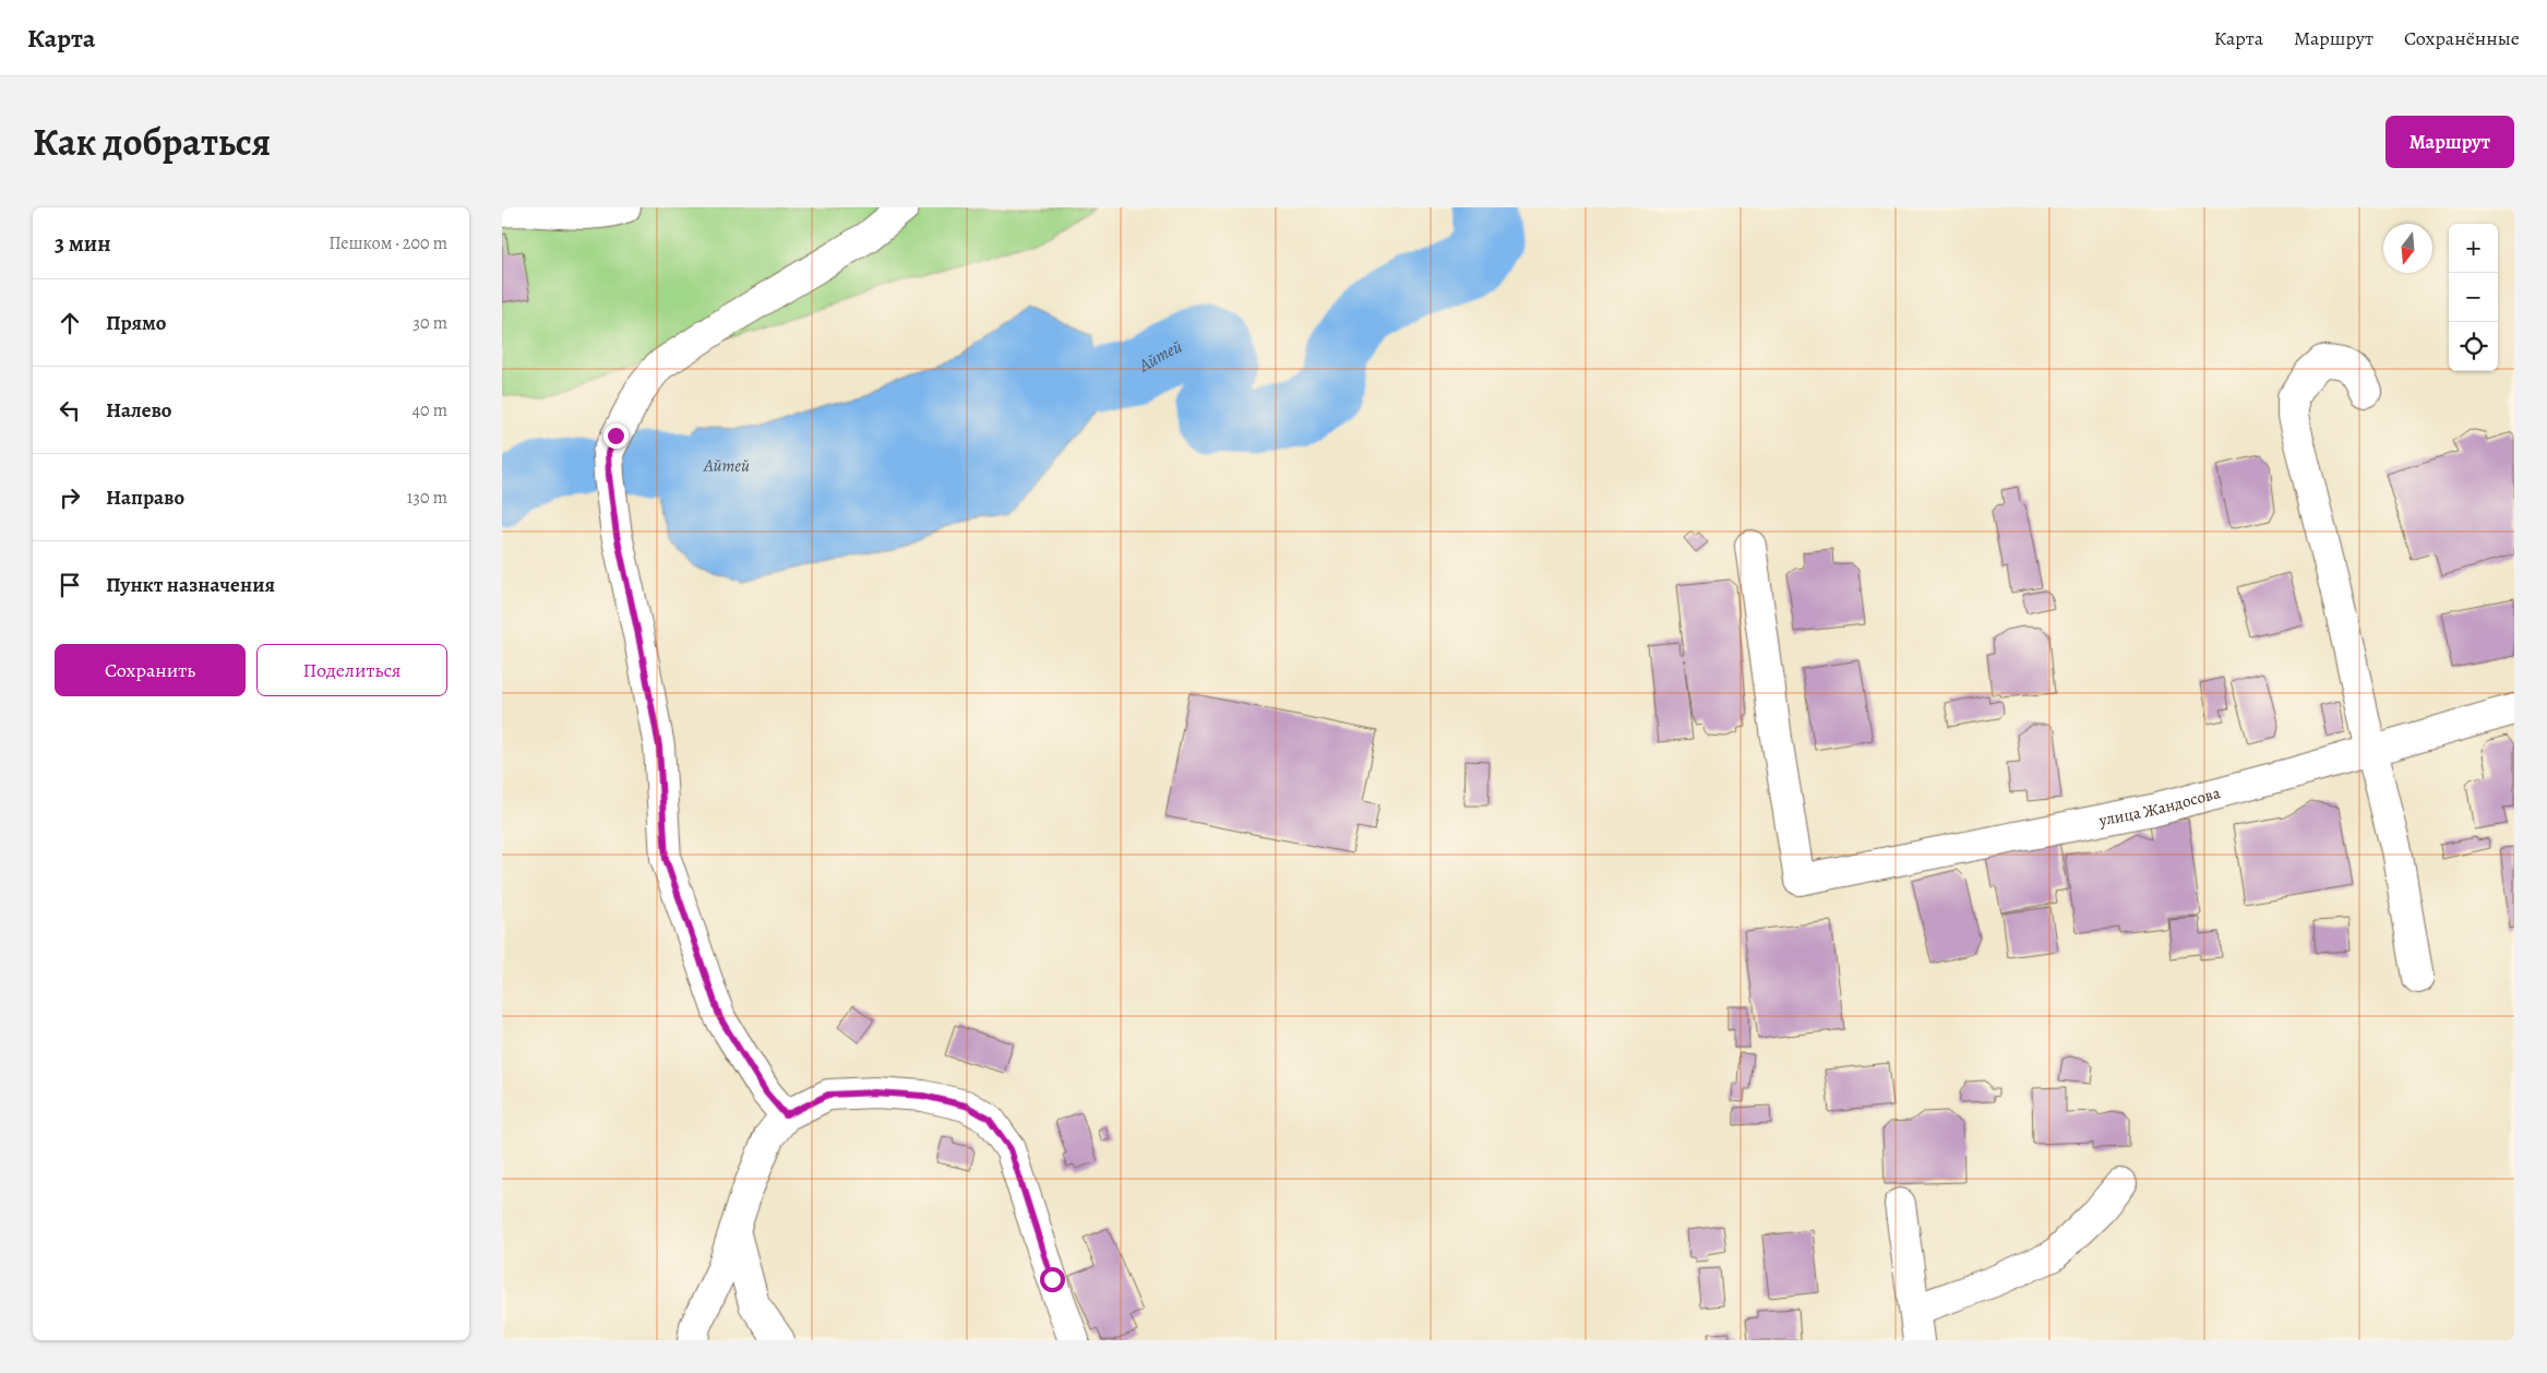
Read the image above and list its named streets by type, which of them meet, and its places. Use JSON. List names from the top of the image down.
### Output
{
  "streets": {
    "street": ["улица Жандосова"]
  },
  "water": ["Айтей"],
  "north": "bottom",
  "page": {
    "header": "Карта",
    "nav": ["Карта", "Маршрут", "Сохранённые"],
    "title": "Как добраться",
    "buttons": [
      "Маршрут",
      ["Сохранить", "Поделиться"]
    ],
    "heading": ["3 мин", "Пешком · 200 m"],
    "map_buttons": ["+", "−"],
    "list": [
      ["Прямо", "30 m"],
      ["Налево", "40 m"],
      ["Направо", "130 m"],
      "Пункт назначения"
    ]
  }
}
